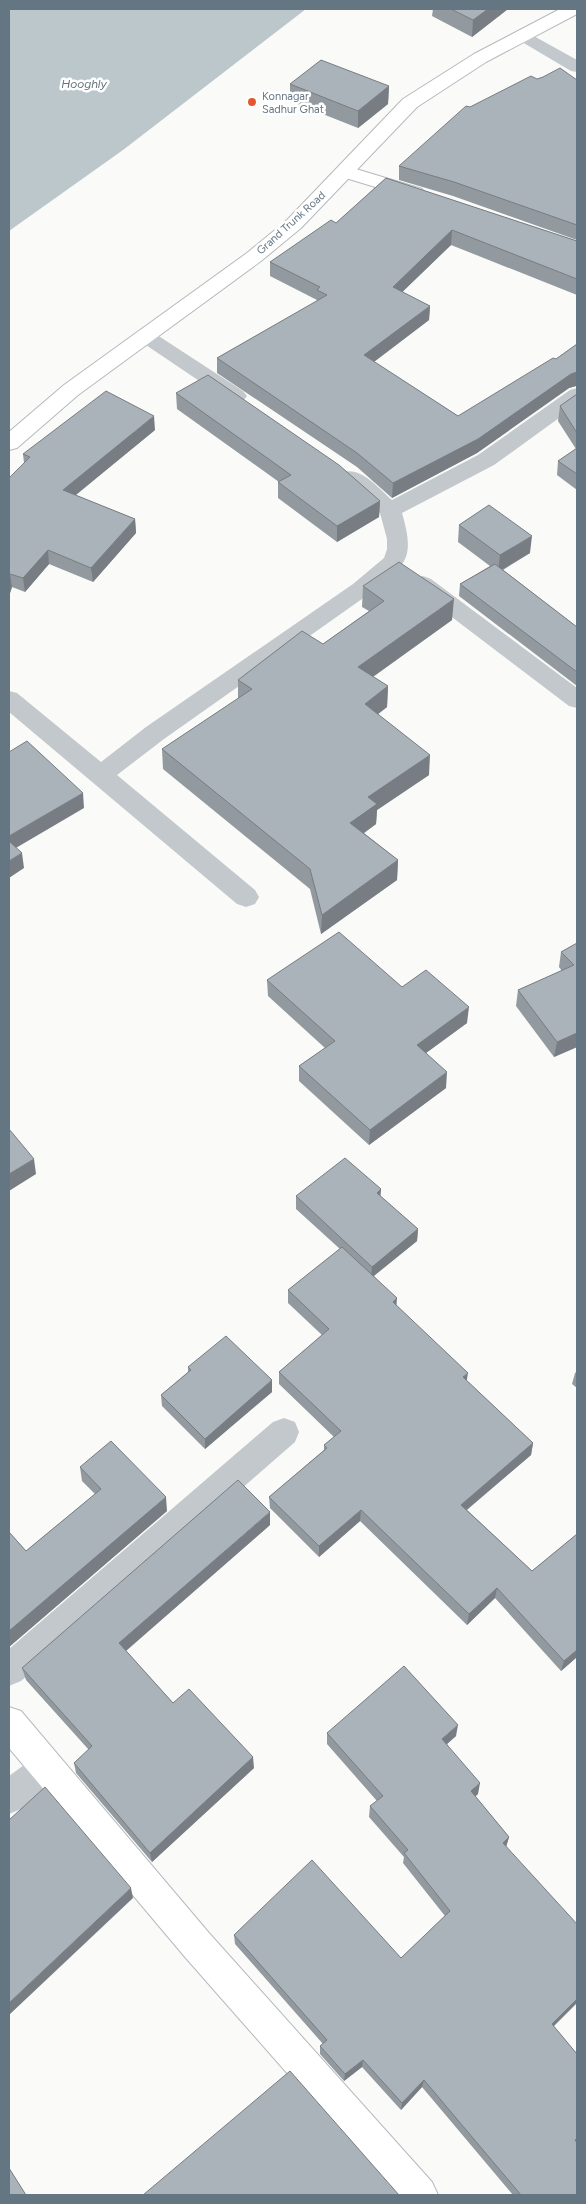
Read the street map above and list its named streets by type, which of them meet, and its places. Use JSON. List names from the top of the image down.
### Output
{
  "streets": {
    "main road": ["Grand Trunk Road"]
  },
  "water": ["Hooghly"],
  "places": ["Konnagar Sadhur Ghat"]
}
